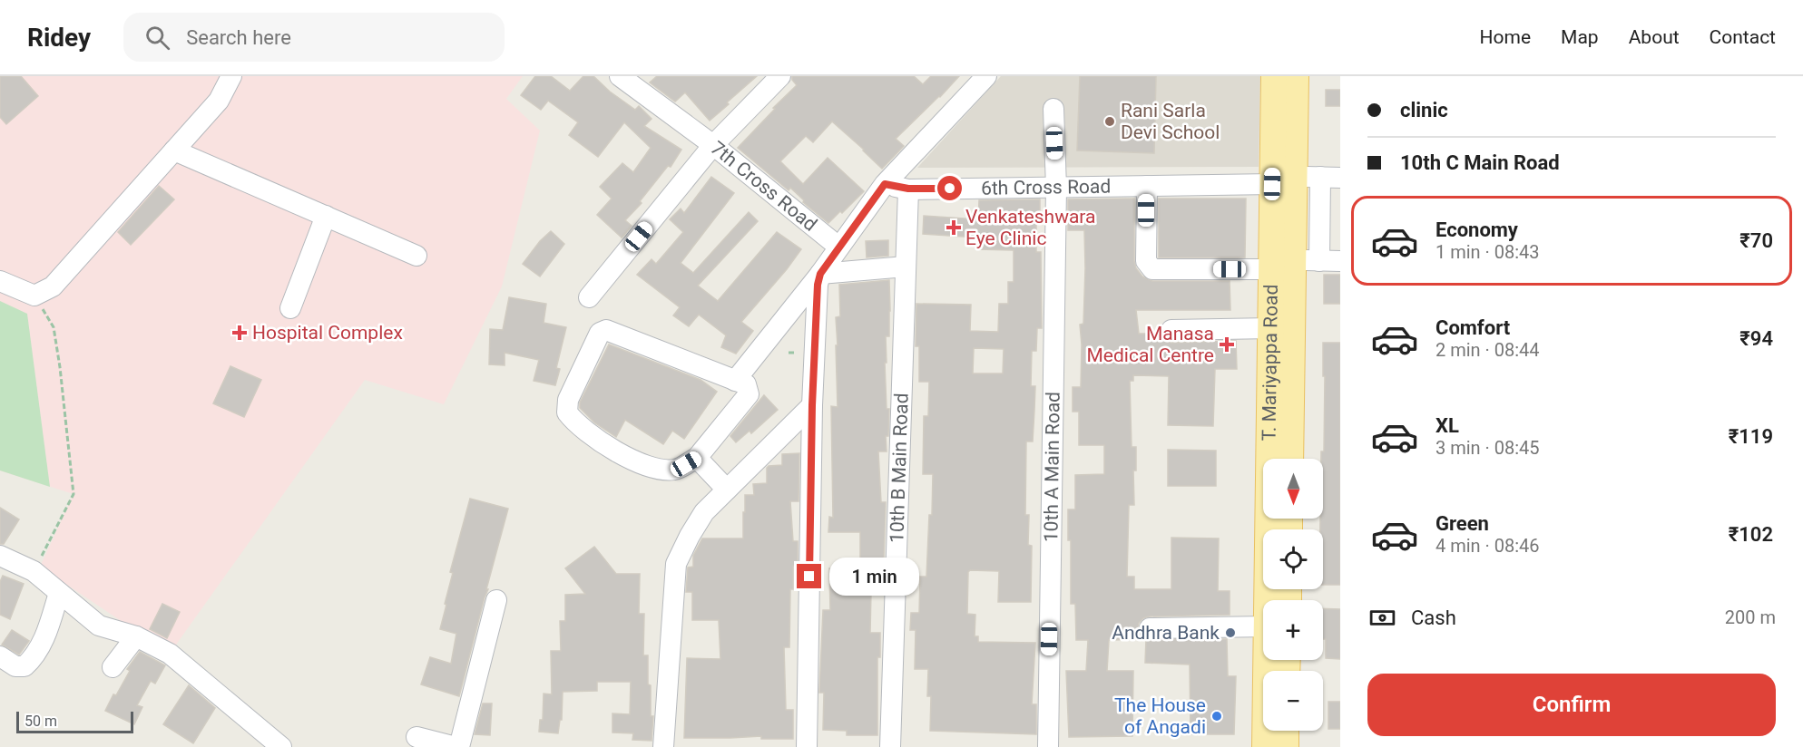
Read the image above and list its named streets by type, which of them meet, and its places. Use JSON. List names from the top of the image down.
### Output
{
  "streets": {
    "main road": ["T. Mariyappa Road"],
    "street": [
      "7th Cross Road",
      "6th Cross Road",
      "10th A Main Road",
      "10th B Main Road"
    ]
  },
  "crossings": [
    ["6th Cross Road", "T. Mariyappa Road"],
    ["6th Cross Road", "10th A Main Road"],
    ["6th Cross Road", "10th B Main Road"]
  ],
  "places": {
    "other": ["Rani Sarla Devi School", "Andhra Bank", "The House of Angadi"],
    "health": ["Venkateshwara Eye Clinic", "Hospital Complex", "Manasa Medical Centre"]
  },
  "scale_bar": "50 m",
  "north": "bottom",
  "page": {
    "header": "Ridey",
    "search": "Search here",
    "nav": [
      "Home",
      "Map",
      "About",
      "Contact"
    ],
    "banner": ["clinic", "10th C Main Road"],
    "list": [
      {
        "name": "Economy",
        "note": "1 min · 08:43",
        "value": "₹70"
      },
      {
        "name": "Comfort",
        "note": "2 min · 08:44",
        "value": "₹94"
      },
      {
        "name": "XL",
        "note": "3 min · 08:45",
        "value": "₹119"
      },
      {
        "name": "Green",
        "note": "4 min · 08:46",
        "value": "₹102"
      }
    ],
    "map_buttons": ["+", "−"],
    "bubble": "1 min",
    "pay": ["Cash", "200 m"],
    "buttons": "Confirm",
    "scale": "50 m"
  }
}
